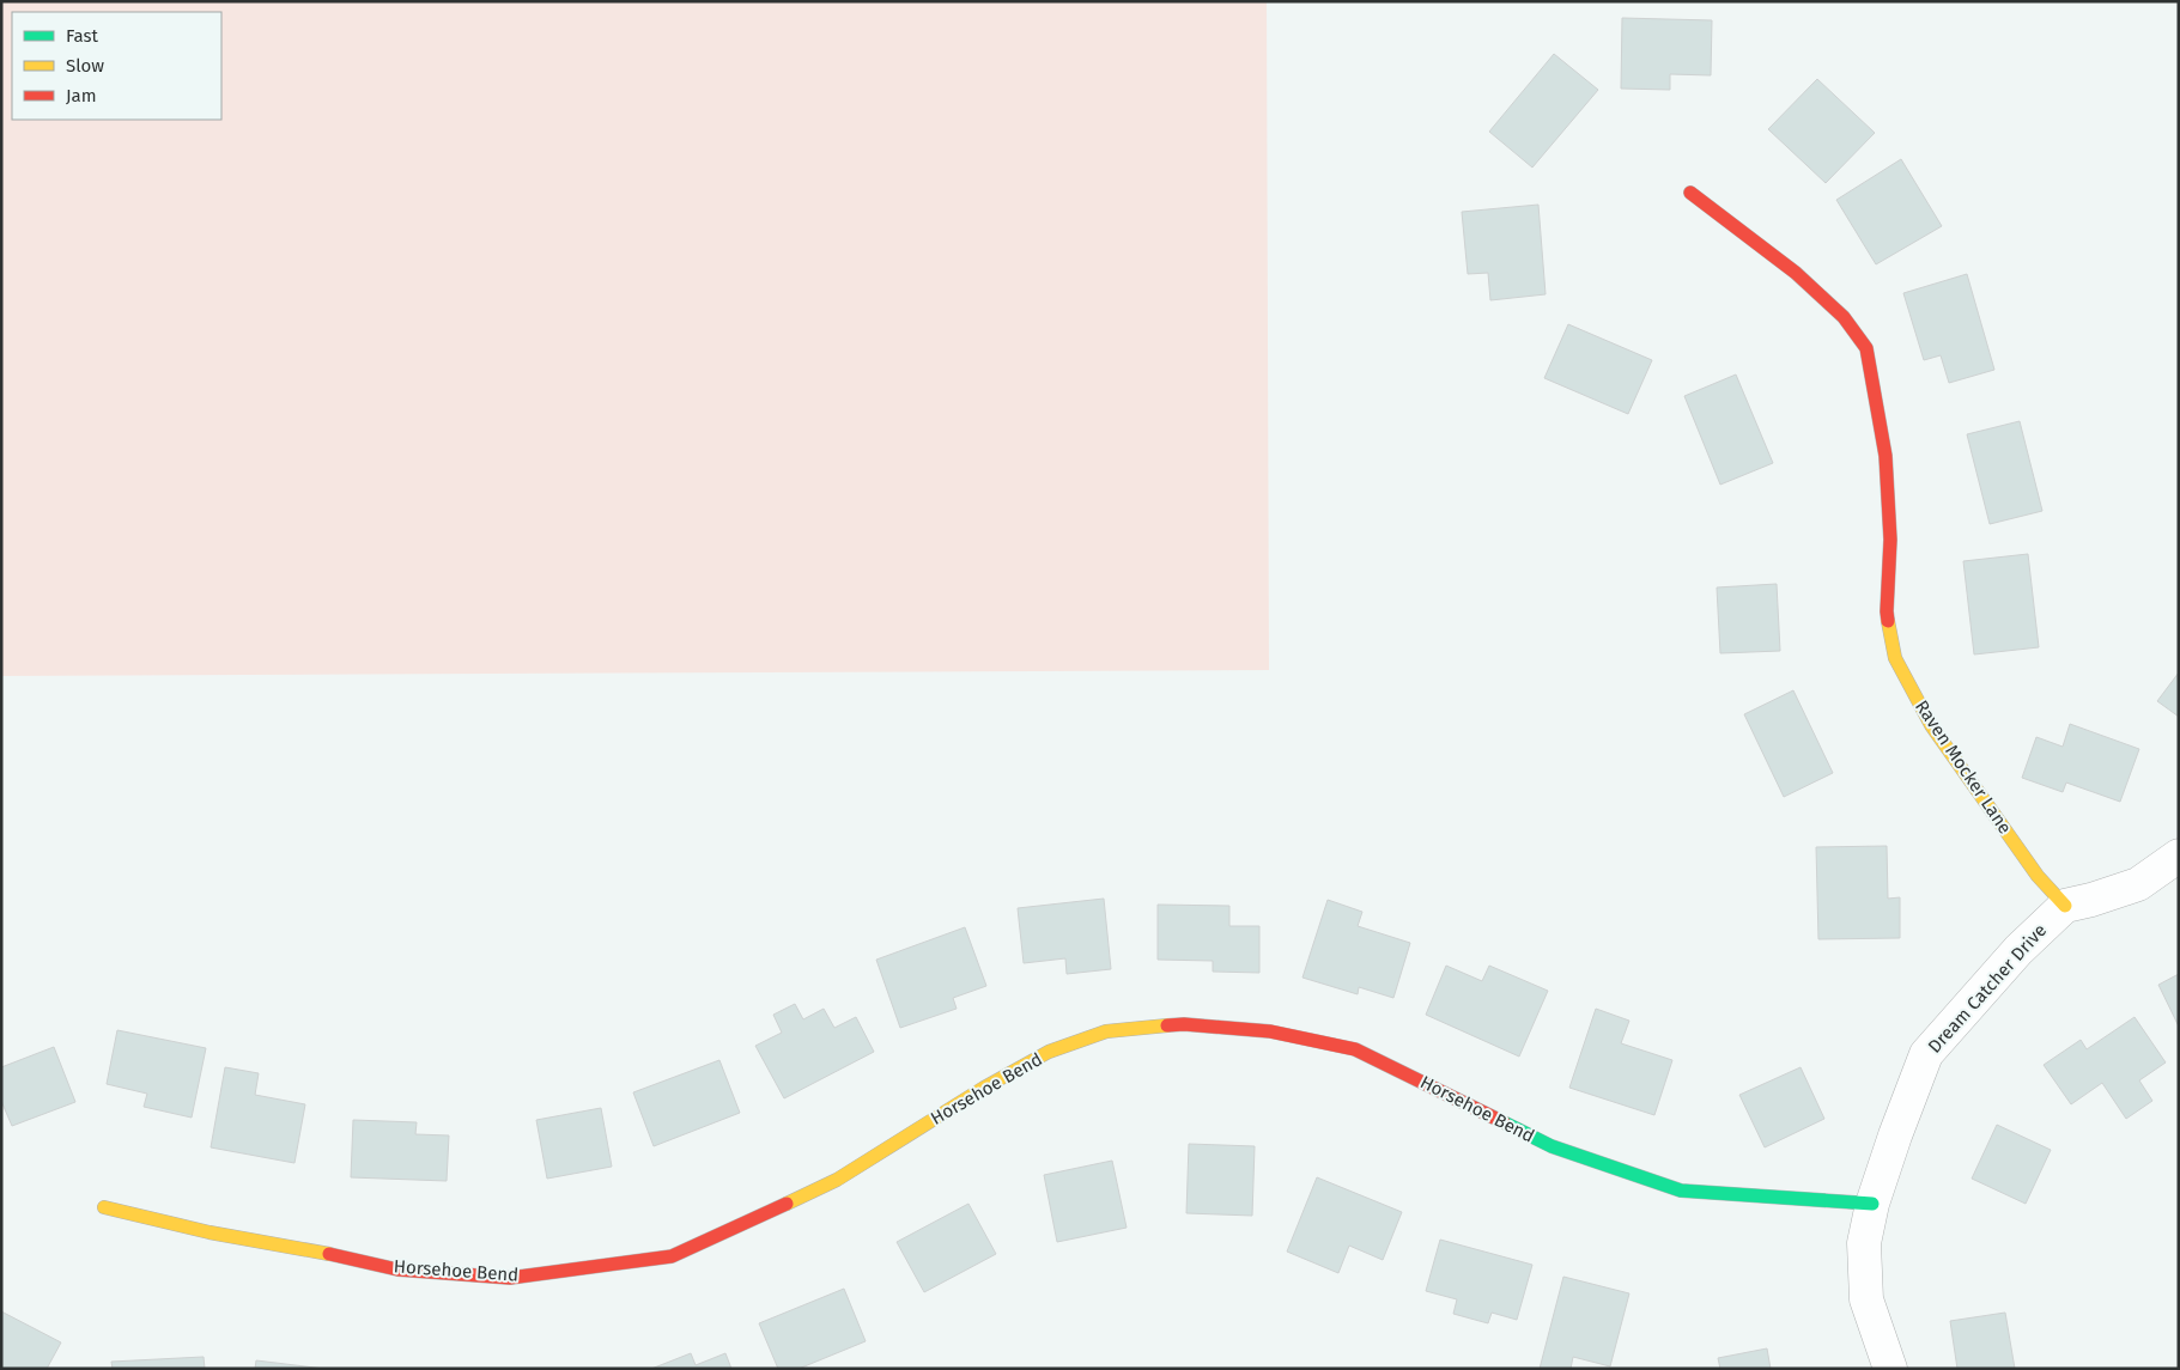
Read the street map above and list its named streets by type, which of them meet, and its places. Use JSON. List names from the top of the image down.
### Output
{
  "streets": {
    "street": ["Raven Mocker Lane", "Dream Catcher Drive", "Horsehoe Bend"]
  },
  "crossings": [
    ["Raven Mocker Lane", "Dream Catcher Drive"],
    ["Dream Catcher Drive", "Horsehoe Bend"]
  ],
  "legend": ["Fast", "Slow", "Jam"]
}
